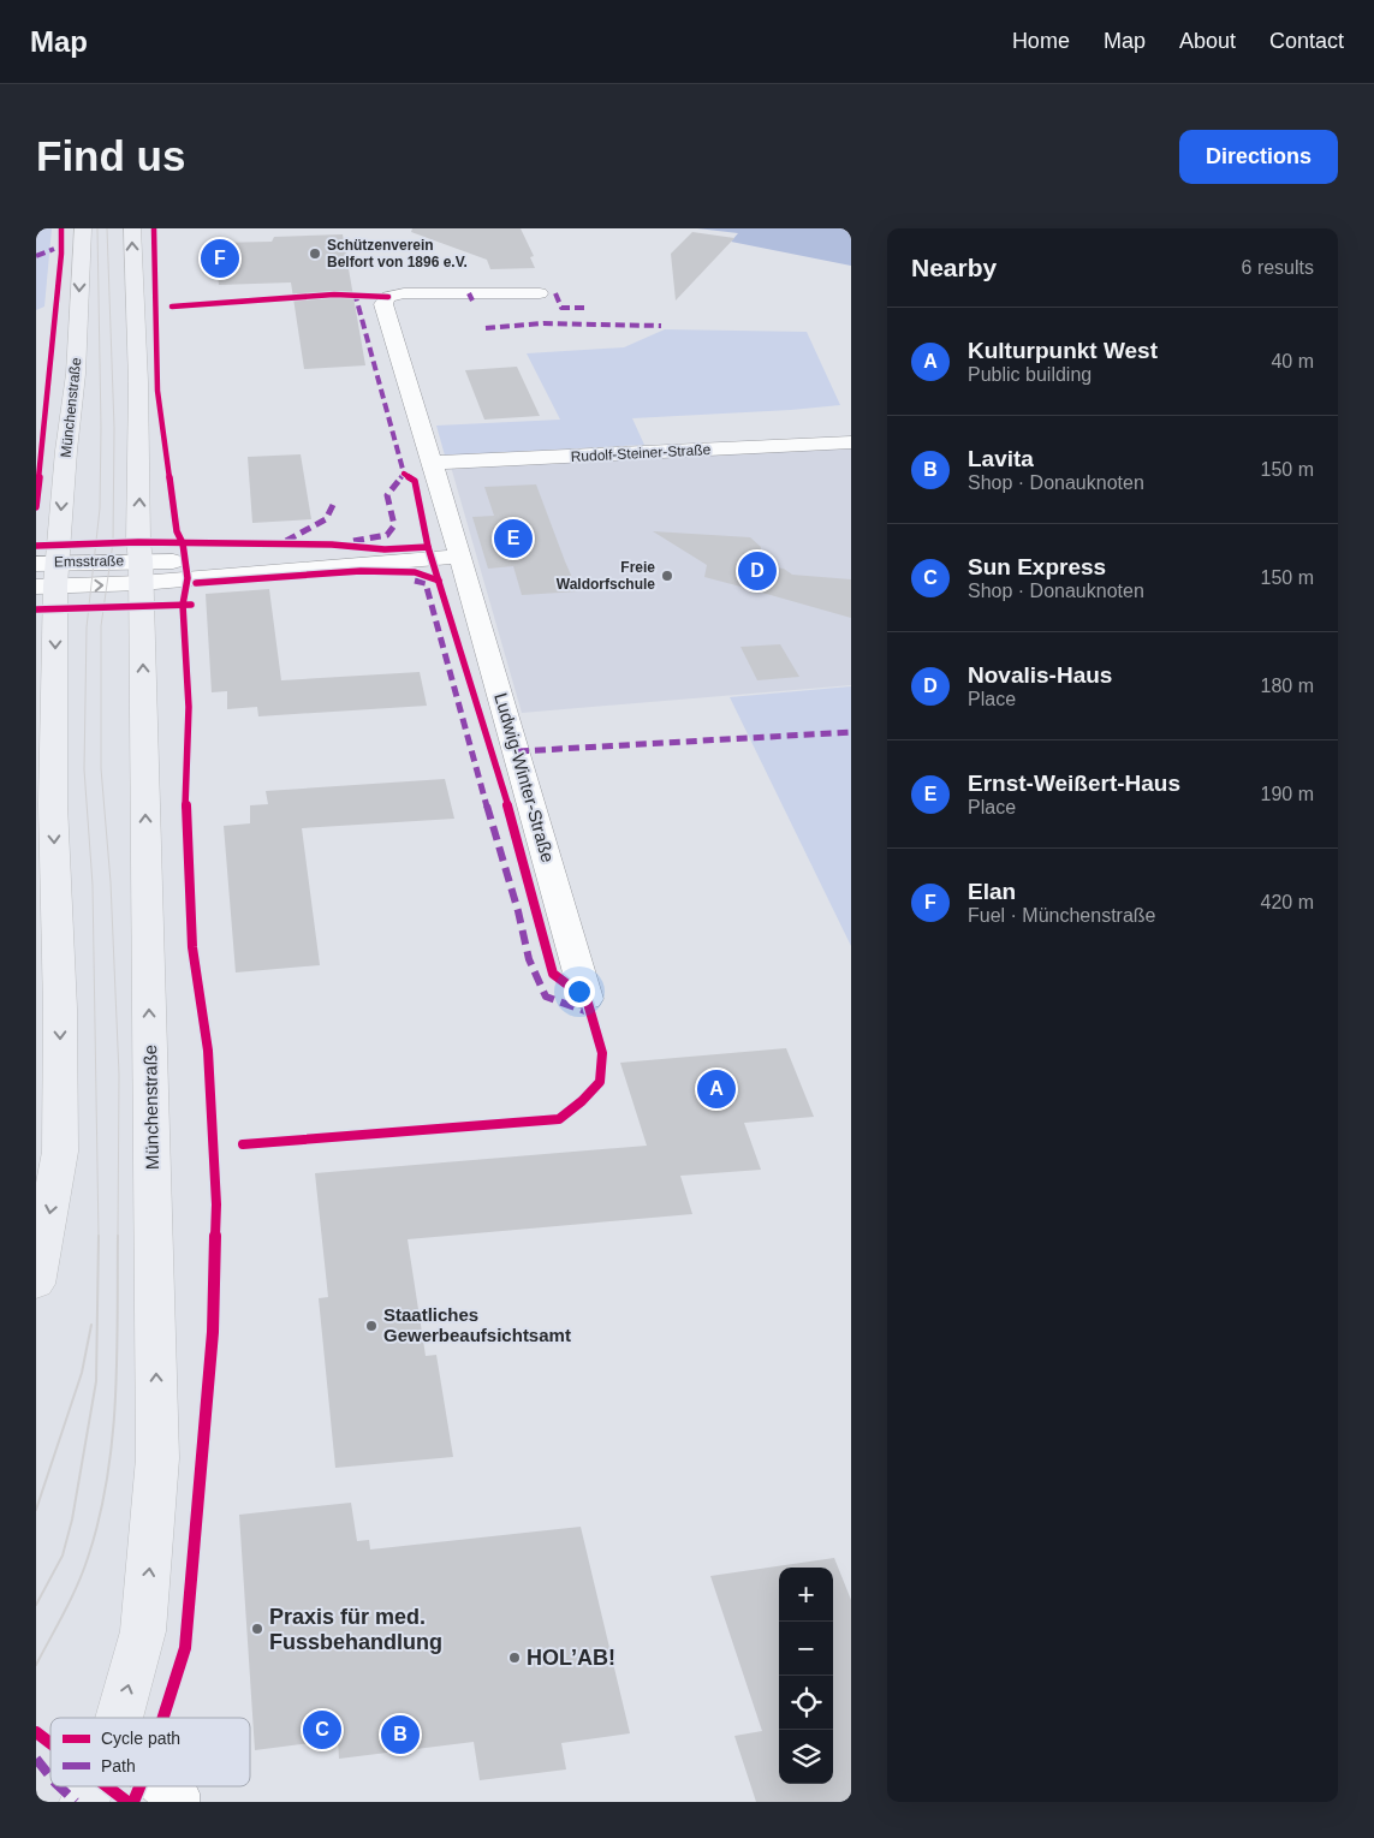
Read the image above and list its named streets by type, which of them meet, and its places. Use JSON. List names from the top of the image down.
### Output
{
  "streets": {
    "main road": ["Münchenstraße"],
    "street": ["Rudolf-Steiner-Straße", "Ludwig-Winter-Straße"],
    "cycle path": ["Emsstraße"]
  },
  "crossings": [
    ["Rudolf-Steiner-Straße", "Ludwig-Winter-Straße"]
  ],
  "places": [
    "Schützenverein Belfort von 1896 e.V.",
    "Freie Waldorfschule",
    "Staatliches Gewerbeaufsichtsamt",
    "Praxis für med. Fussbehandlung",
    "HOL’AB!"
  ],
  "legend": ["Cycle path", "Path"],
  "page": {
    "header": "Map",
    "nav": [
      "Home",
      "Map",
      "About",
      "Contact"
    ],
    "buttons": "Directions",
    "title": "Find us",
    "heading": ["Nearby", "6 results"],
    "pins": [
      "F",
      "E",
      "D",
      "A",
      "C",
      "B"
    ],
    "list": [
      {
        "mark": "A",
        "name": "Kulturpunkt West",
        "note": "Public building",
        "value": "40 m"
      },
      {
        "mark": "B",
        "name": "Lavita",
        "note": "Shop · Donauknoten",
        "value": "150 m"
      },
      {
        "mark": "C",
        "name": "Sun Express",
        "note": "Shop · Donauknoten",
        "value": "150 m"
      },
      {
        "mark": "D",
        "name": "Novalis-Haus",
        "note": "Place",
        "value": "180 m"
      },
      {
        "mark": "E",
        "name": "Ernst-Weißert-Haus",
        "note": "Place",
        "value": "190 m"
      },
      {
        "mark": "F",
        "name": "Elan",
        "note": "Fuel · Münchenstraße",
        "value": "420 m"
      }
    ],
    "map_buttons": ["+", "−"]
  }
}
